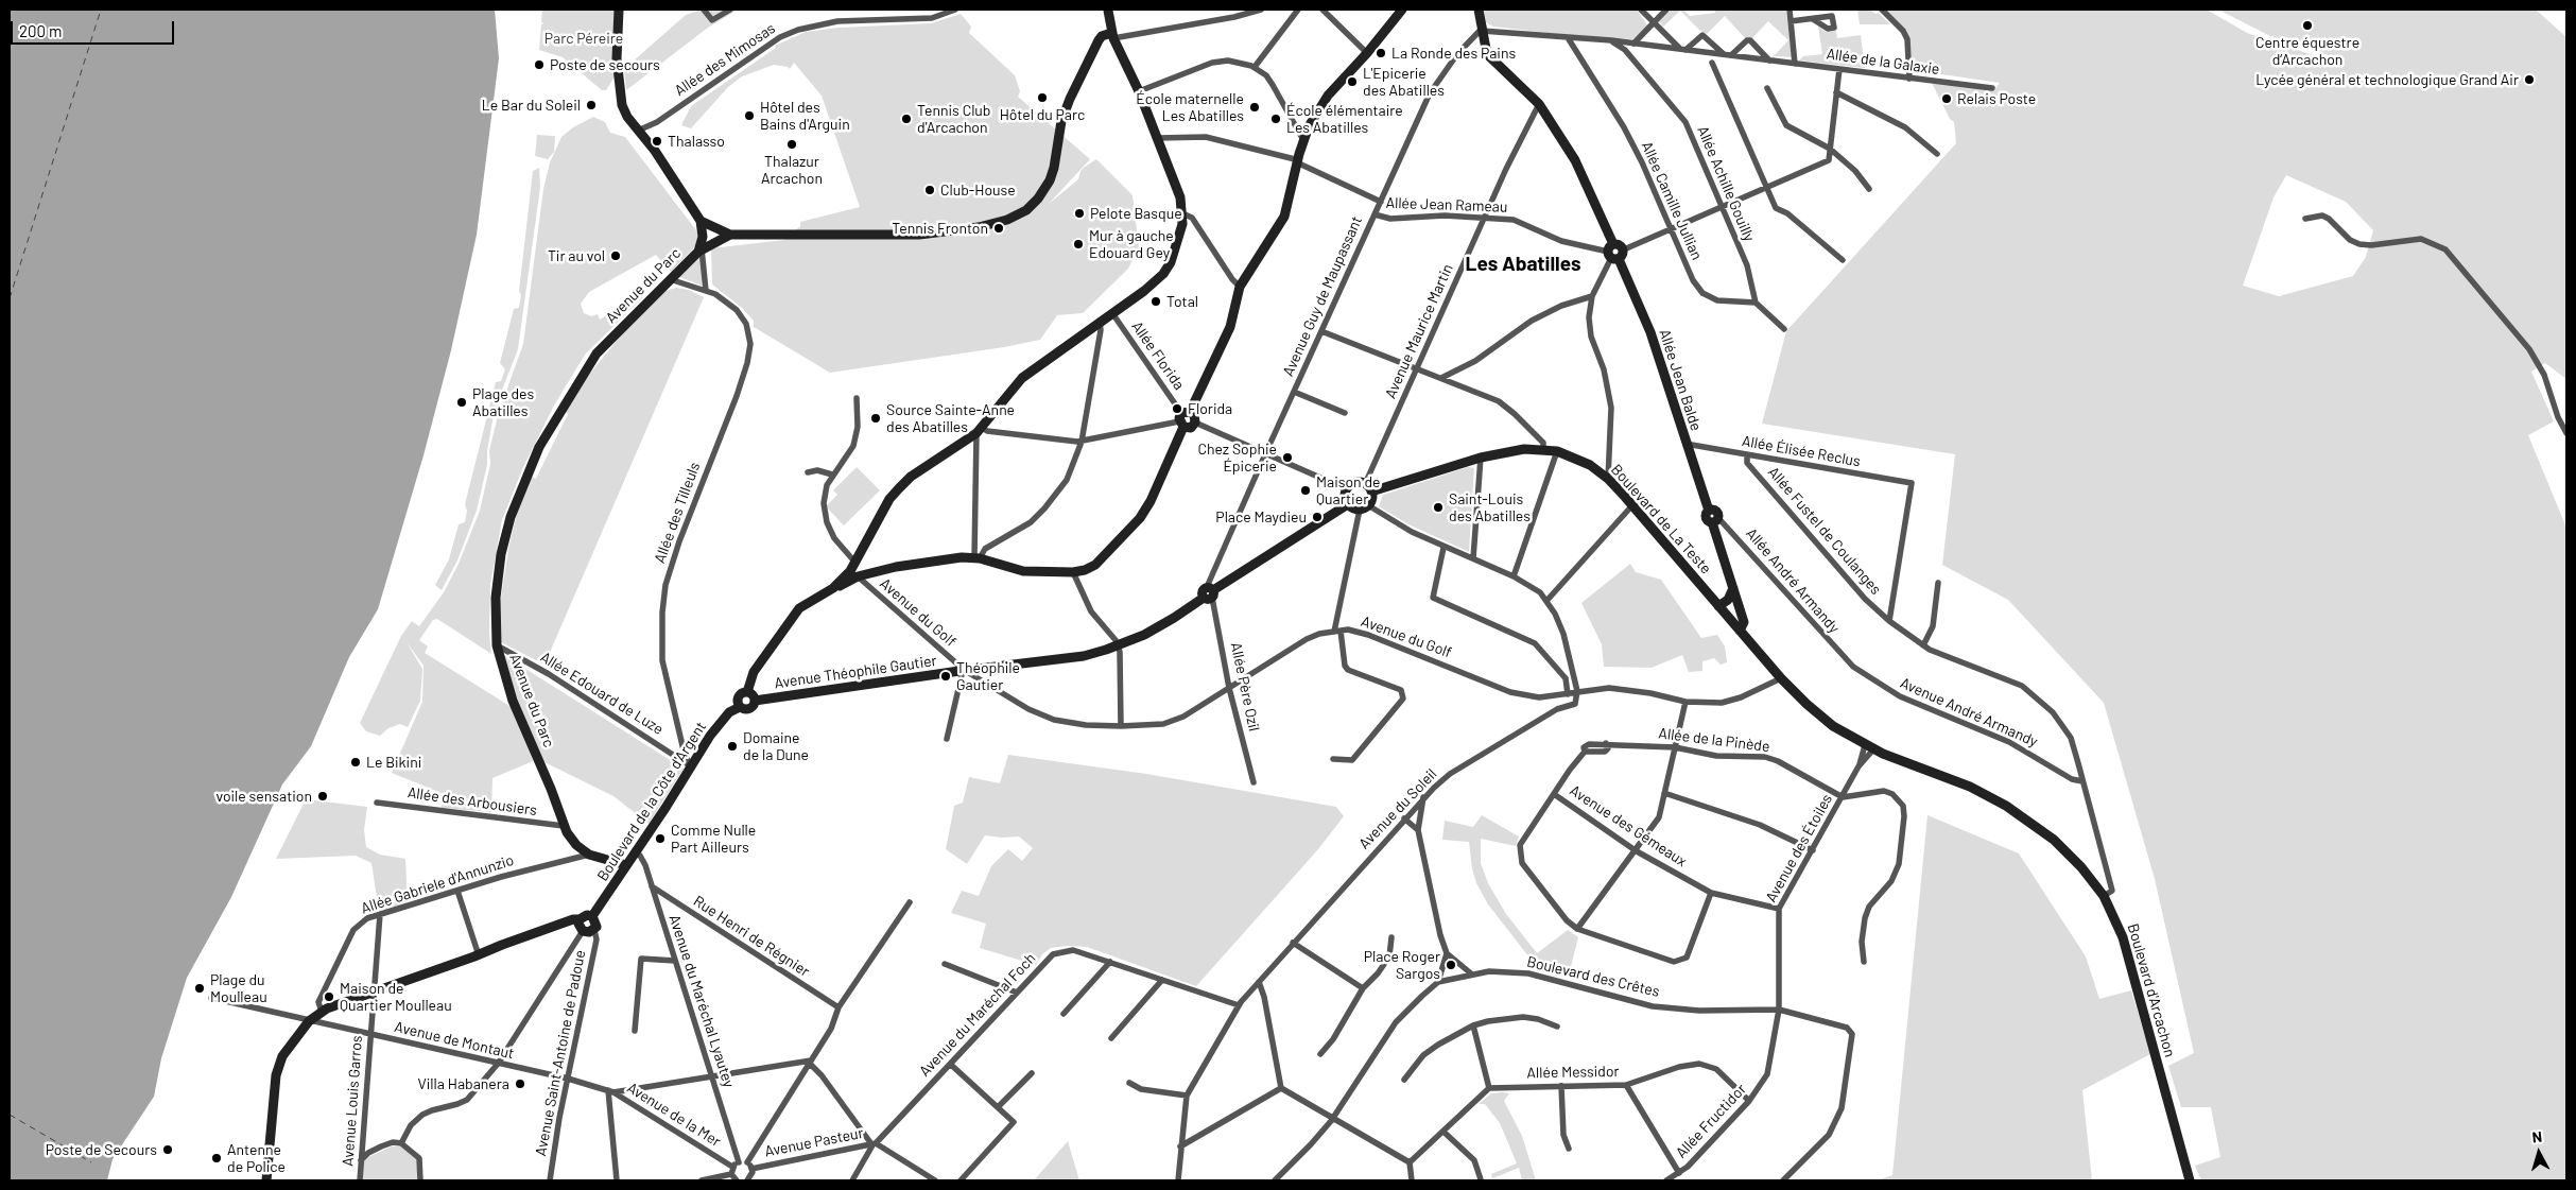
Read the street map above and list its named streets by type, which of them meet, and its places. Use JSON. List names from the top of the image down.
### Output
{
  "streets": {
    "main road": [
      "Avenue du Parc",
      "Allée Jean Balde",
      "Boulevard de La Teste",
      "Avenue Théophile Gautier",
      "Boulevard de la Côte d'Argent",
      "Boulevard d'Arcachon"
    ],
    "street": [
      "Allée des Mimosas",
      "Allée de la Galaxie",
      "Allée Achille Gouilly",
      "Allée Camille Jullian",
      "Allée Jean Rameau",
      "Avenue Guy de Maupassant",
      "Avenue Maurice Martin",
      "Allée Florida",
      "Allée Élisée Reclus",
      "Allée des Tilleuls",
      "Allée Fustel de Coulanges",
      "Allée André Armandy",
      "Avenue du Golf",
      "Allée Père Ozil",
      "Allée Edouard de Luze",
      "Avenue André Armandy",
      "Allée de la Pinède",
      "Allée des Arbousiers",
      "Avenue du Soleil",
      "Avenue des Gémeaux",
      "Avenue des Étoiles",
      "Allée Gabriele d'Annunzio",
      "Rue Henri de Régnier",
      "Boulevard des Crêtes",
      "Avenue du Maréchal Lyautey",
      "Avenue du Maréchal Foch",
      "Avenue de Montaut",
      "Avenue Saint-Antoine de Padoue",
      "Allée Messidor",
      "Avenue Louis Garros",
      "Avenue de la Mer",
      "Allée Fructidor",
      "Avenue Pasteur"
    ]
  },
  "crossings": [
    ["Allée de la Galaxie", "Allée Achille Gouilly"],
    ["Allée Achille Gouilly", "Allée Camille Jullian"],
    ["Allée Jean Rameau", "Avenue Guy de Maupassant"],
    ["Allée Jean Rameau", "Avenue Maurice Martin"],
    ["Allée Jean Rameau", "Allée Jean Balde"],
    ["Avenue du Parc", "Allée des Tilleuls"],
    ["Avenue du Parc", "Allée Edouard de Luze"],
    ["Avenue du Parc", "Allée des Arbousiers"],
    ["Avenue du Parc", "Boulevard de la Côte d'Argent"],
    ["Avenue du Parc", "Allée Gabriele d'Annunzio"],
    ["Avenue Guy de Maupassant", "Allée Jean Balde"],
    ["Avenue Guy de Maupassant", "Avenue Théophile Gautier"],
    ["Avenue Guy de Maupassant", "Allée Père Ozil"],
    ["Avenue Maurice Martin", "Allée Jean Balde"],
    ["Avenue Maurice Martin", "Boulevard de La Teste"],
    ["Avenue Maurice Martin", "Avenue Théophile Gautier"],
    ["Allée Jean Balde", "Allée Élisée Reclus"],
    ["Allée Jean Balde", "Allée André Armandy"],
    ["Allée Élisée Reclus", "Allée Fustel de Coulanges"],
    ["Allée des Tilleuls", "Allée Edouard de Luze"],
    ["Allée des Tilleuls", "Boulevard de la Côte d'Argent"],
    ["Boulevard de La Teste", "Avenue du Golf"],
    ["Boulevard de La Teste", "Avenue Théophile Gautier"],
    ["Boulevard de La Teste", "Boulevard d'Arcachon"],
    ["Allée Fustel de Coulanges", "Avenue André Armandy"],
    ["Allée Fustel de Coulanges", "Boulevard d'Arcachon"],
    ["Allée André Armandy", "Avenue André Armandy"],
    ["Avenue du Golf", "Avenue Théophile Gautier"],
    ["Avenue du Golf", "Allée Père Ozil"],
    ["Avenue du Golf", "Avenue du Soleil"],
    ["Avenue Théophile Gautier", "Allée Père Ozil"],
    ["Avenue Théophile Gautier", "Boulevard de la Côte d'Argent"],
    ["Allée Edouard de Luze", "Boulevard de la Côte d'Argent"],
    ["Allée de la Pinède", "Avenue des Gémeaux"],
    ["Allée de la Pinède", "Avenue des Étoiles"],
    ["Boulevard de la Côte d'Argent", "Avenue du Maréchal Lyautey"],
    ["Boulevard de la Côte d'Argent", "Avenue Saint-Antoine de Padoue"],
    ["Avenue du Soleil", "Avenue du Maréchal Foch"],
    ["Avenue des Gémeaux", "Avenue des Étoiles"],
    ["Avenue des Étoiles", "Boulevard des Crêtes"],
    ["Avenue des Étoiles", "Boulevard d'Arcachon"],
    ["Avenue des Étoiles", "Allée Fructidor"],
    ["Allée Gabriele d'Annunzio", "Avenue Louis Garros"],
    ["Rue Henri de Régnier", "Avenue du Maréchal Lyautey"],
    ["Boulevard des Crêtes", "Allée Fructidor"],
    ["Avenue du Maréchal Foch", "Avenue Pasteur"],
    ["Avenue de Montaut", "Avenue Saint-Antoine de Padoue"],
    ["Avenue de Montaut", "Avenue Louis Garros"],
    ["Avenue de Montaut", "Avenue de la Mer"],
    ["Avenue Saint-Antoine de Padoue", "Avenue de la Mer"],
    ["Allée Messidor", "Allée Fructidor"]
  ],
  "districts": ["Les Abatilles"],
  "parks": ["Parc Péreire"],
  "places": [
    "Centre équestre d’Arcachon",
    "La Ronde des Pains",
    "Poste de secours",
    "Lycée général et technologique Grand Air",
    "L'Epicerie des Abatilles",
    "Hôtel du Parc",
    "Relais Poste",
    "Le Bar du Soleil",
    "École maternelle Les Abatilles",
    "Hôtel des Bains d'Arguin",
    "Tennis Club d'Arcachon",
    "École élémentaire Les Abatilles",
    "Thalasso",
    "Thalazur Arcachon",
    "Club-House",
    "Pelote Basque",
    "Tennis Fronton",
    "Mur à gauche Edouard Gey",
    "Tir au vol",
    "Total",
    "Plage des Abatilles",
    "Florida",
    "Source Sainte-Anne des Abatilles",
    "Chez Sophie Épicerie",
    "Maison de Quartier",
    "Saint-Louis des Abatilles",
    "Place Maydieu",
    "Théophile Gautier",
    "Domaine de la Dune",
    "Le Bikini",
    "voile sensation",
    "Comme Nulle Part Ailleurs",
    "Place Roger Sargos",
    "Plage du Moulleau",
    "Maison de Quartier Moulleau",
    "Villa Habanera",
    "Poste de Secours",
    "Antenne de Police"
  ],
  "scale_bar": "200 m",
  "north": "top"
}
